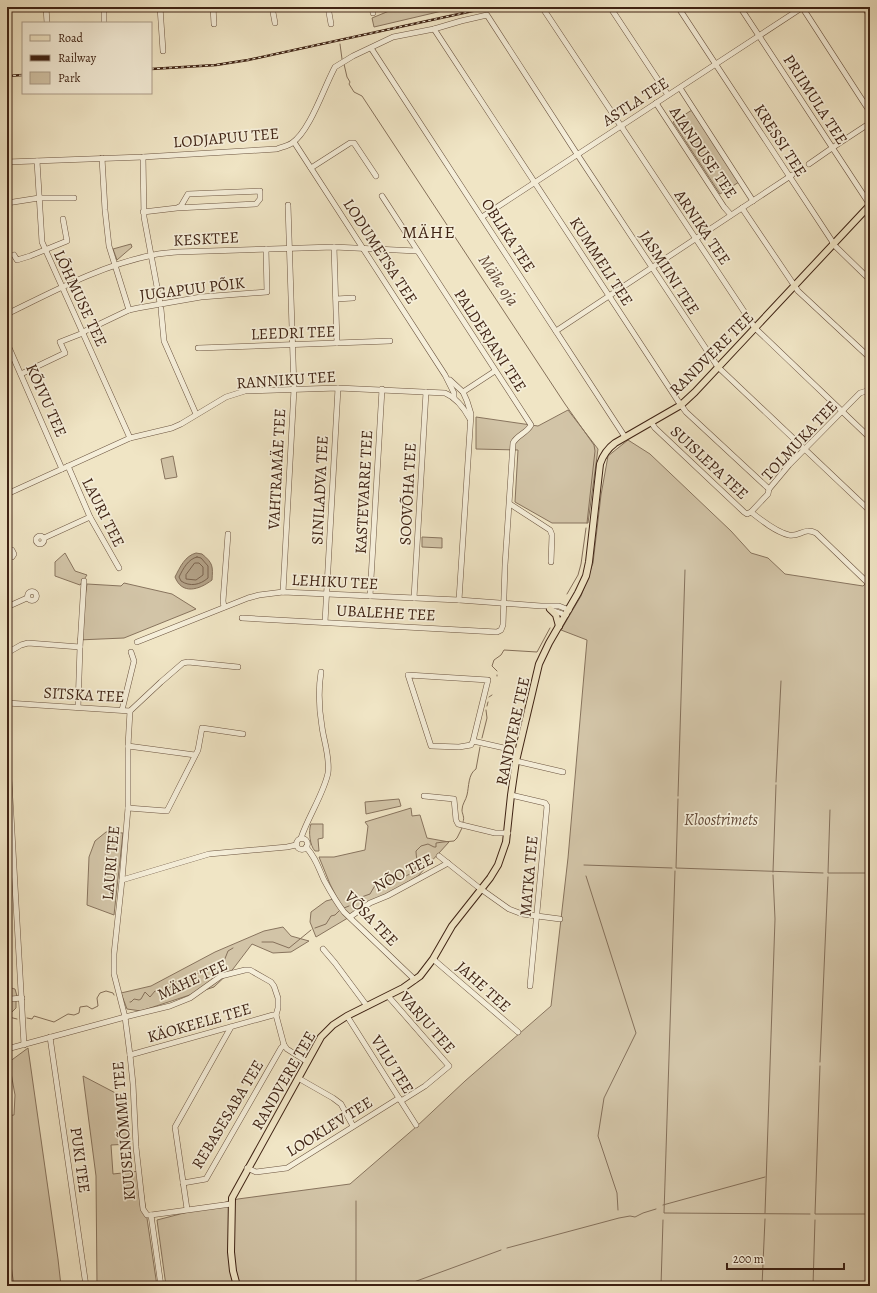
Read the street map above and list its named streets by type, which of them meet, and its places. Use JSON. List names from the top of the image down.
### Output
{
  "streets": {
    "main road": ["RANDVERE TEE"],
    "street": [
      "PRIIMULA TEE",
      "ASTLA TEE",
      "LODJAPUU TEE",
      "KRESSI TEE",
      "AIANDUSE TEE",
      "ARNIKA TEE",
      "OBLIKA TEE",
      "KESKTEE",
      "LODUMETSA TEE",
      "KUMMELI TEE",
      "JASMIINI TEE",
      "JUGAPUU PÕIK",
      "LÕHMUSE TEE",
      "LEEDRI TEE",
      "PALDERJANI TEE",
      "RANNIKU TEE",
      "KÕIVU TEE",
      "TOLMUKA TEE",
      "SUISLEPA TEE",
      "VAHTRAMÄE TEE",
      "SINILADVA TEE",
      "KASTEVARRE TEE",
      "SOOVÕHA TEE",
      "LAURI TEE",
      "LEHIKU TEE",
      "UBALEHE TEE",
      "SITSKA TEE",
      "NÕO TEE",
      "MATKA TEE",
      "VÕSA TEE",
      "MÄHE TEE",
      "JAHE TEE",
      "KÄOKEELE TEE",
      "VARJU TEE",
      "VILU TEE",
      "REBASESABA TEE",
      "LOOKLEV TEE",
      "KUUSENÕMME TEE",
      "PUKI TEE"
    ]
  },
  "crossings": [
    ["PRIIMULA TEE", "ASTLA TEE"],
    ["PRIIMULA TEE", "RANDVERE TEE"],
    ["ASTLA TEE", "KRESSI TEE"],
    ["ASTLA TEE", "AIANDUSE TEE"],
    ["ASTLA TEE", "ARNIKA TEE"],
    ["ASTLA TEE", "OBLIKA TEE"],
    ["ASTLA TEE", "KUMMELI TEE"],
    ["ASTLA TEE", "JASMIINI TEE"],
    ["LODJAPUU TEE", "OBLIKA TEE"],
    ["LODJAPUU TEE", "LODUMETSA TEE"],
    ["LODJAPUU TEE", "KUMMELI TEE"],
    ["LODJAPUU TEE", "JASMIINI TEE"],
    ["LODJAPUU TEE", "LÕHMUSE TEE"],
    ["KRESSI TEE", "RANDVERE TEE"],
    ["AIANDUSE TEE", "RANDVERE TEE"],
    ["ARNIKA TEE", "RANDVERE TEE"],
    ["ARNIKA TEE", "TOLMUKA TEE"],
    ["OBLIKA TEE", "RANDVERE TEE"],
    ["KESKTEE", "LODUMETSA TEE"],
    ["KESKTEE", "JUGAPUU PÕIK"],
    ["KESKTEE", "LÕHMUSE TEE"],
    ["KESKTEE", "PALDERJANI TEE"],
    ["KESKTEE", "VAHTRAMÄE TEE"],
    ["KUMMELI TEE", "RANDVERE TEE"],
    ["KUMMELI TEE", "TOLMUKA TEE"],
    ["JASMIINI TEE", "RANDVERE TEE"],
    ["JASMIINI TEE", "TOLMUKA TEE"],
    ["JUGAPUU PÕIK", "LÕHMUSE TEE"],
    ["JUGAPUU PÕIK", "KÕIVU TEE"],
    ["LÕHMUSE TEE", "RANNIKU TEE"],
    ["LEEDRI TEE", "VAHTRAMÄE TEE"],
    ["PALDERJANI TEE", "LEHIKU TEE"],
    ["PALDERJANI TEE", "UBALEHE TEE"],
    ["RANDVERE TEE", "SUISLEPA TEE"],
    ["RANDVERE TEE", "LEHIKU TEE"],
    ["RANDVERE TEE", "MATKA TEE"],
    ["RANDVERE TEE", "VÕSA TEE"],
    ["RANDVERE TEE", "JAHE TEE"],
    ["RANDVERE TEE", "VARJU TEE"],
    ["RANDVERE TEE", "VILU TEE"],
    ["RANDVERE TEE", "LOOKLEV TEE"],
    ["RANNIKU TEE", "KÕIVU TEE"],
    ["RANNIKU TEE", "VAHTRAMÄE TEE"],
    ["RANNIKU TEE", "SINILADVA TEE"],
    ["RANNIKU TEE", "KASTEVARRE TEE"],
    ["RANNIKU TEE", "SOOVÕHA TEE"],
    ["RANNIKU TEE", "LAURI TEE"],
    ["KÕIVU TEE", "LAURI TEE"],
    ["TOLMUKA TEE", "SUISLEPA TEE"],
    ["VAHTRAMÄE TEE", "LEHIKU TEE"],
    ["SINILADVA TEE", "LEHIKU TEE"],
    ["SINILADVA TEE", "UBALEHE TEE"],
    ["KASTEVARRE TEE", "LEHIKU TEE"],
    ["SOOVÕHA TEE", "LEHIKU TEE"],
    ["LAURI TEE", "SITSKA TEE"],
    ["LAURI TEE", "MÄHE TEE"],
    ["LAURI TEE", "KUUSENÕMME TEE"],
    ["LEHIKU TEE", "UBALEHE TEE"],
    ["NÕO TEE", "VÕSA TEE"],
    ["MÄHE TEE", "KÄOKEELE TEE"],
    ["MÄHE TEE", "REBASESABA TEE"],
    ["MÄHE TEE", "KUUSENÕMME TEE"],
    ["MÄHE TEE", "PUKI TEE"],
    ["KÄOKEELE TEE", "KUUSENÕMME TEE"],
    ["VARJU TEE", "LOOKLEV TEE"],
    ["VILU TEE", "LOOKLEV TEE"]
  ],
  "districts": ["MÄHE"],
  "water": ["Mähe oja"],
  "parks": ["Kloostrimets"],
  "legend": ["Road", "Railway", "Park"],
  "scale_bar": "200 m"
}
